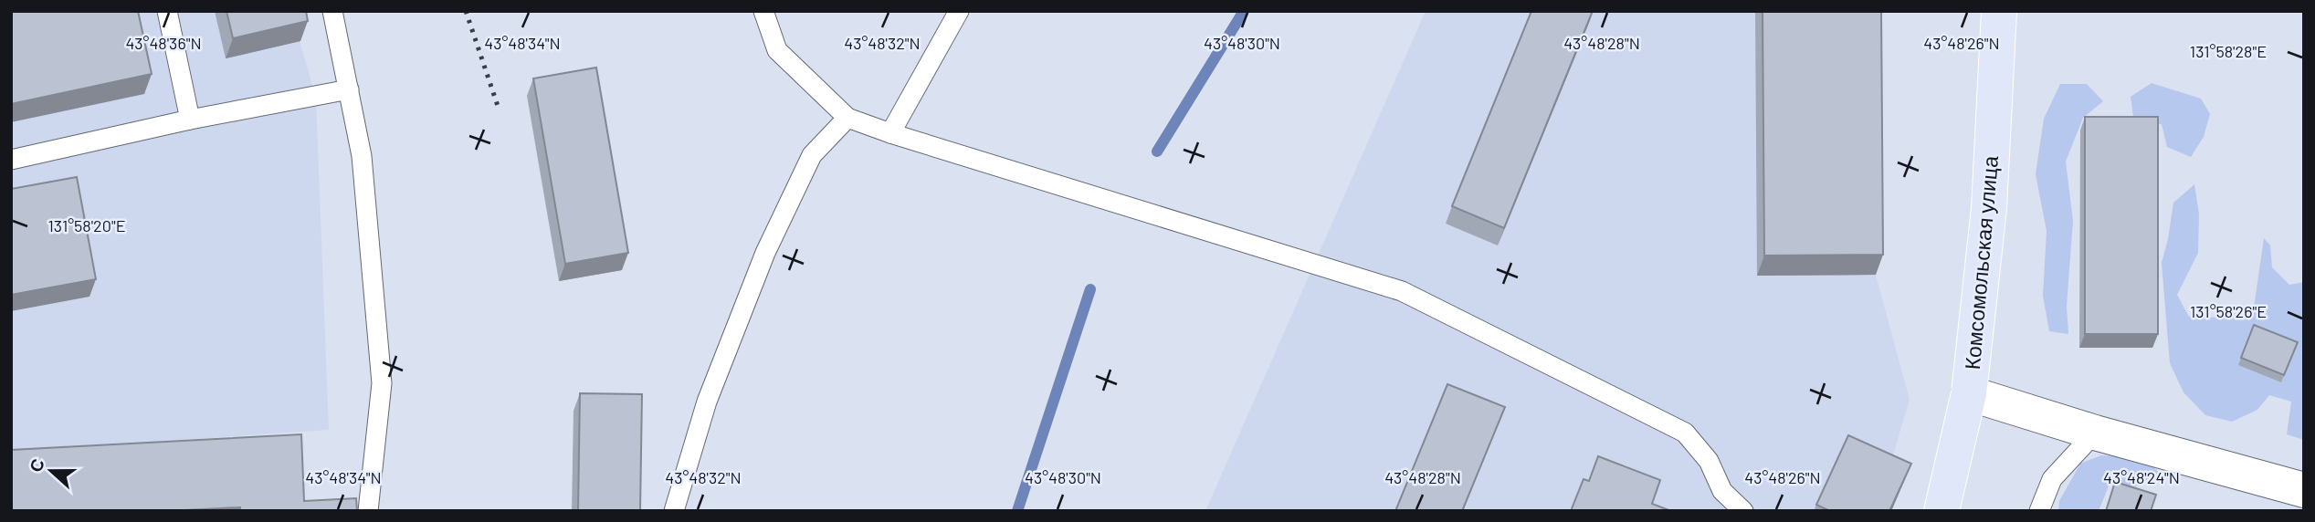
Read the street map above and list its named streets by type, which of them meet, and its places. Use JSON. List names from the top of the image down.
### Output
{
  "streets": {
    "main road": ["Комсомольская улица"]
  },
  "north": "left",
  "coordinates": [
    "43°48'36\"N",
    "43°48'34\"N",
    "43°48'32\"N",
    "43°48'30\"N",
    "43°48'28\"N",
    "43°48'26\"N",
    "131°58'28\"E",
    "131°58'20\"E",
    "131°58'26\"E",
    "43°48'24\"N"
  ]
}
